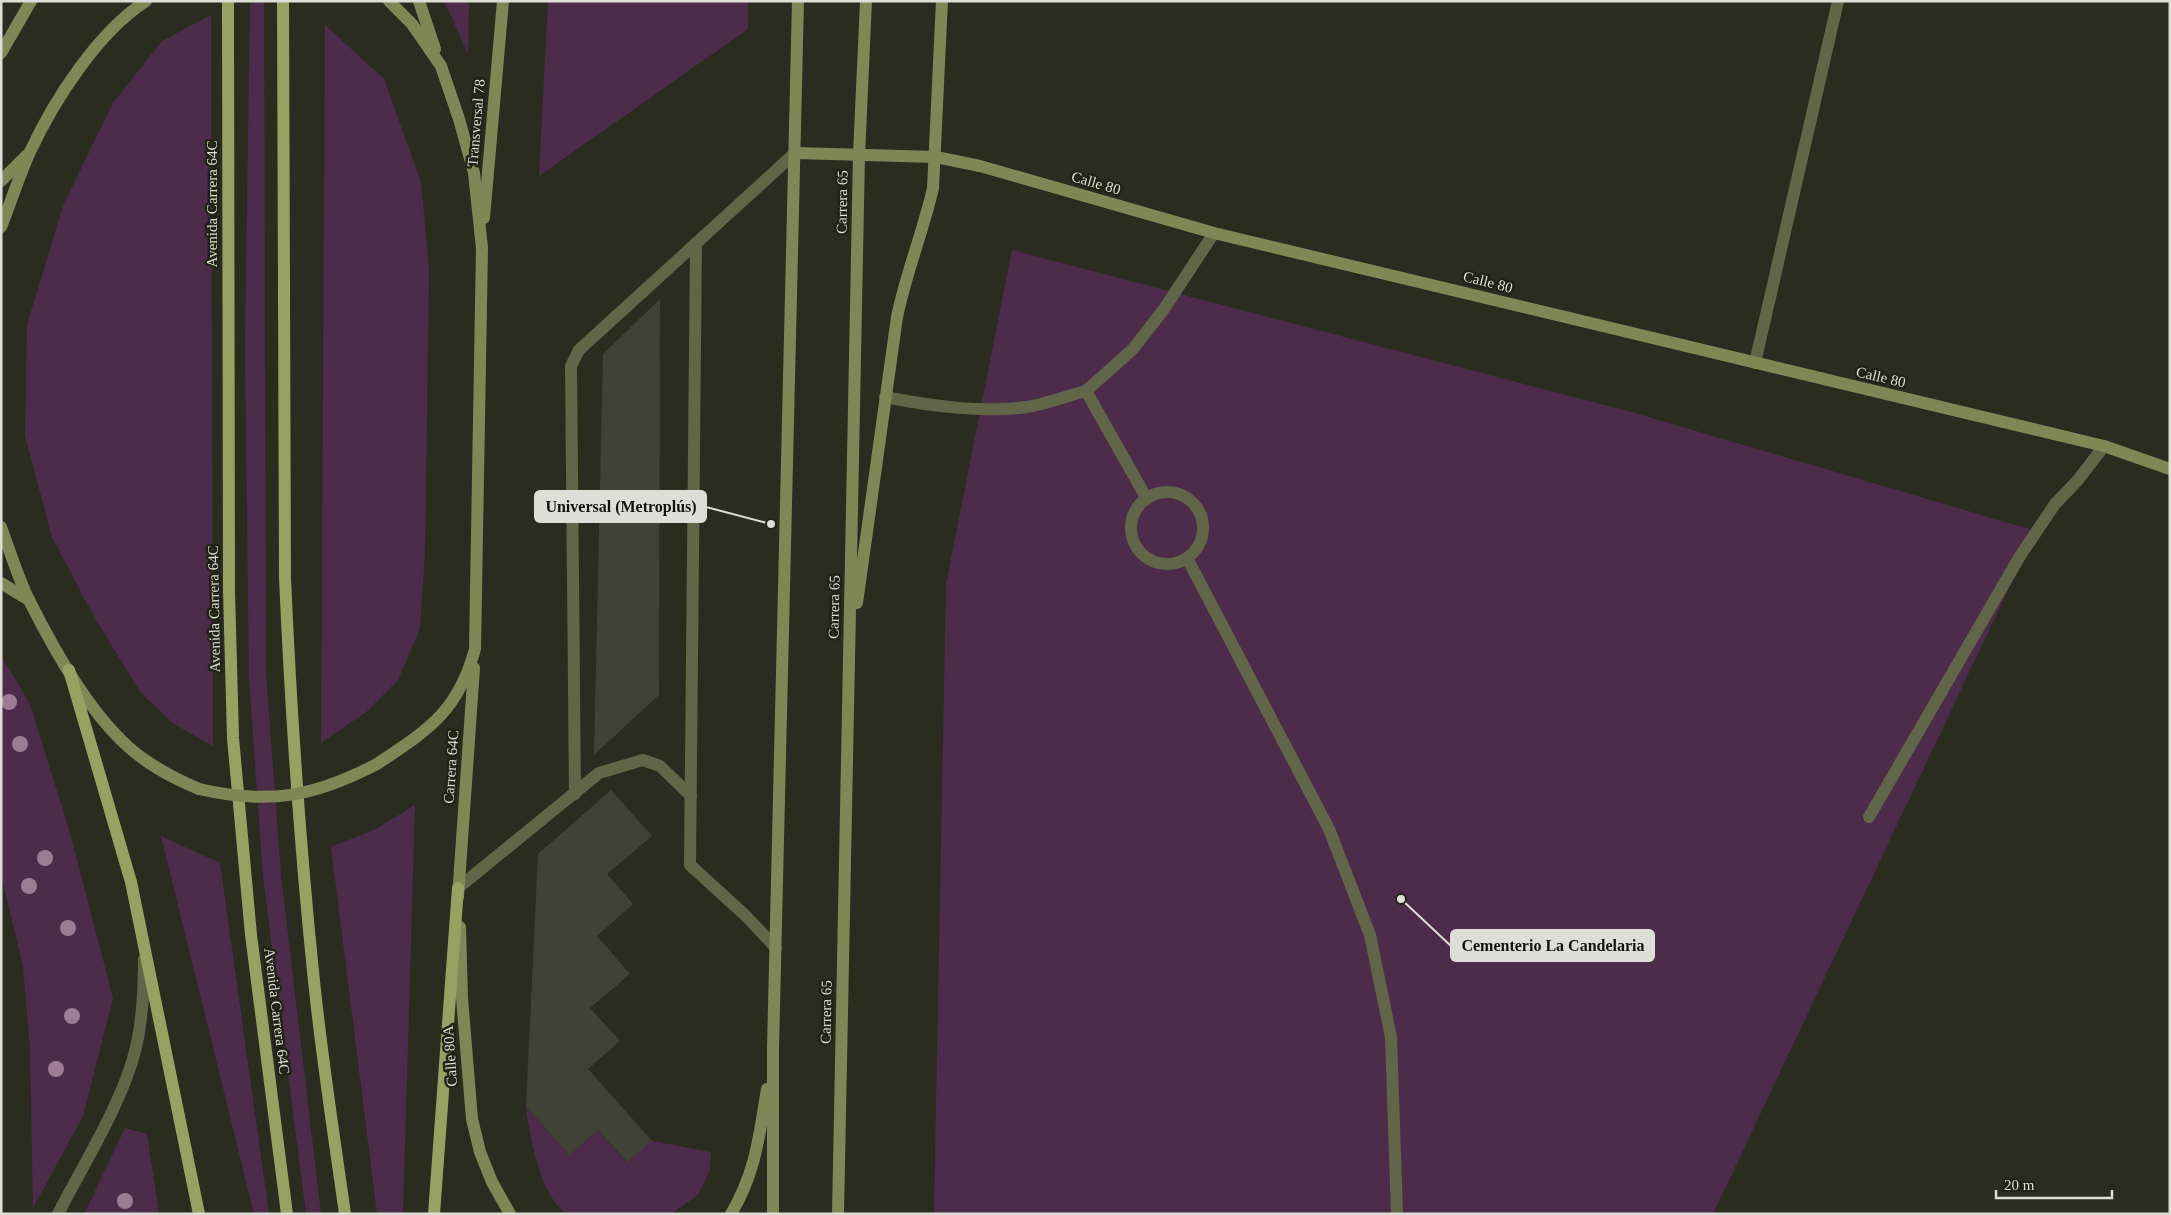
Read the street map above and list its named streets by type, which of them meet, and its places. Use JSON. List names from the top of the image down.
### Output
{
  "streets": {
    "main road": [
      "Transversal 78",
      "Calle 80",
      "Carrera 65",
      "Avenida Carrera 64C",
      "Carrera 64C",
      "Calle 80A"
    ]
  },
  "crossings": [
    ["Calle 80", "Carrera 65"],
    ["Carrera 64C", "Calle 80A"]
  ],
  "places": ["Universal (Metroplús)", "Cementerio La Candelaria"],
  "scale_bar": "20 m"
}
